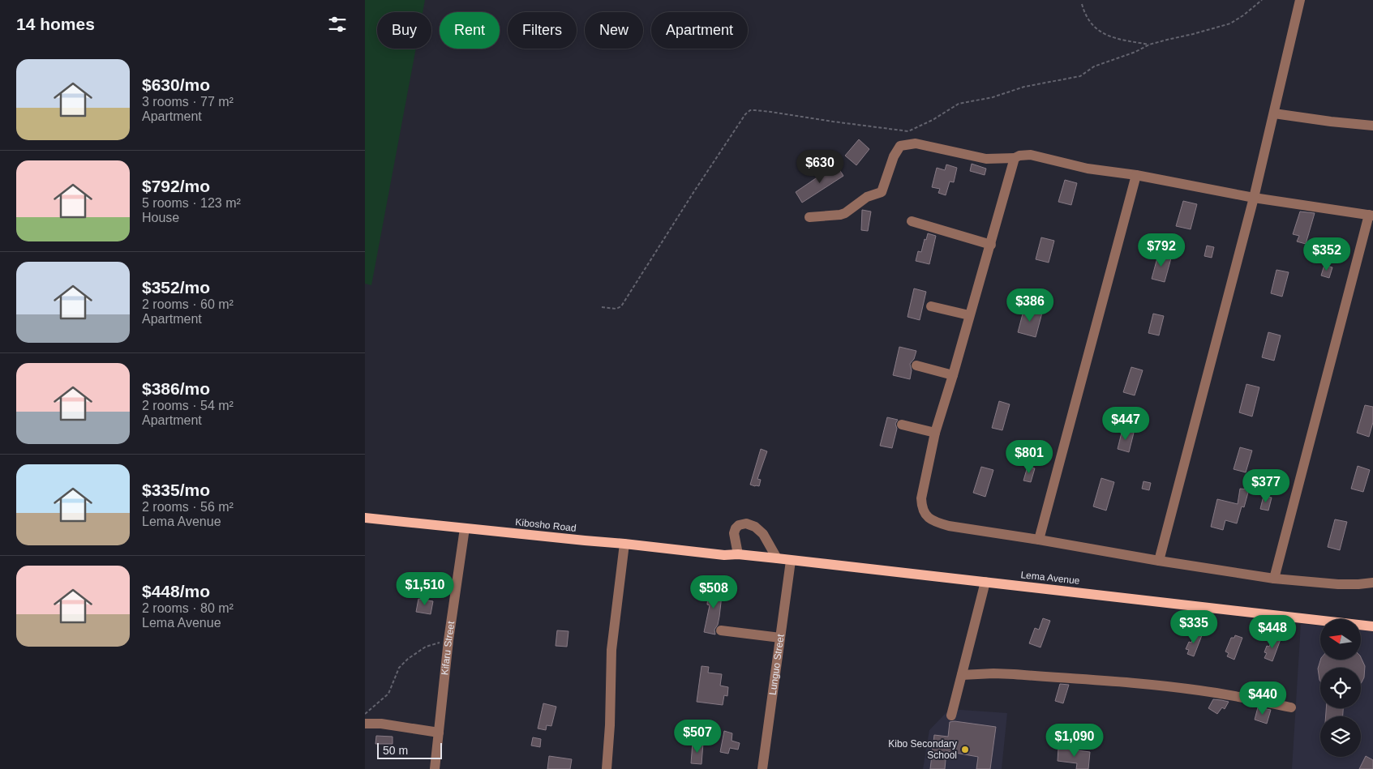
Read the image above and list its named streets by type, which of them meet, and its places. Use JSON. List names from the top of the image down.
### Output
{
  "streets": {
    "main road": ["Kibosho Road", "Lema Avenue"],
    "street": ["Kifaru Street", "Lunguo Street"]
  },
  "crossings": [
    ["Kibosho Road", "Lema Avenue"],
    ["Kibosho Road", "Kifaru Street"],
    ["Lema Avenue", "Lunguo Street"]
  ],
  "places": ["Kibo Secondary School"],
  "scale_bar": "50 m",
  "north": "left",
  "page": {
    "heading": "14 homes",
    "chip": [
      "Buy",
      "Rent",
      "Filters",
      "New",
      "Apartment"
    ],
    "list": [
      {
        "name": "$630/mo",
        "note": "3 rooms · 77 m² · Apartment"
      },
      {
        "name": "$792/mo",
        "note": "5 rooms · 123 m² · House"
      },
      {
        "name": "$352/mo",
        "note": "2 rooms · 60 m² · Apartment"
      },
      {
        "name": "$386/mo",
        "note": "2 rooms · 54 m² · Apartment"
      },
      {
        "name": "$335/mo",
        "note": "2 rooms · 56 m² · Lema Avenue"
      },
      {
        "name": "$448/mo",
        "note": "2 rooms · 80 m² · Lema Avenue"
      }
    ],
    "price": [
      "$630",
      "$792",
      "$352",
      "$386",
      "$447",
      "$801",
      "$377",
      "$1,510",
      "$508",
      "$335",
      "$448",
      "$440",
      "$507",
      "$1,090"
    ],
    "scale": "50 m"
  }
}
